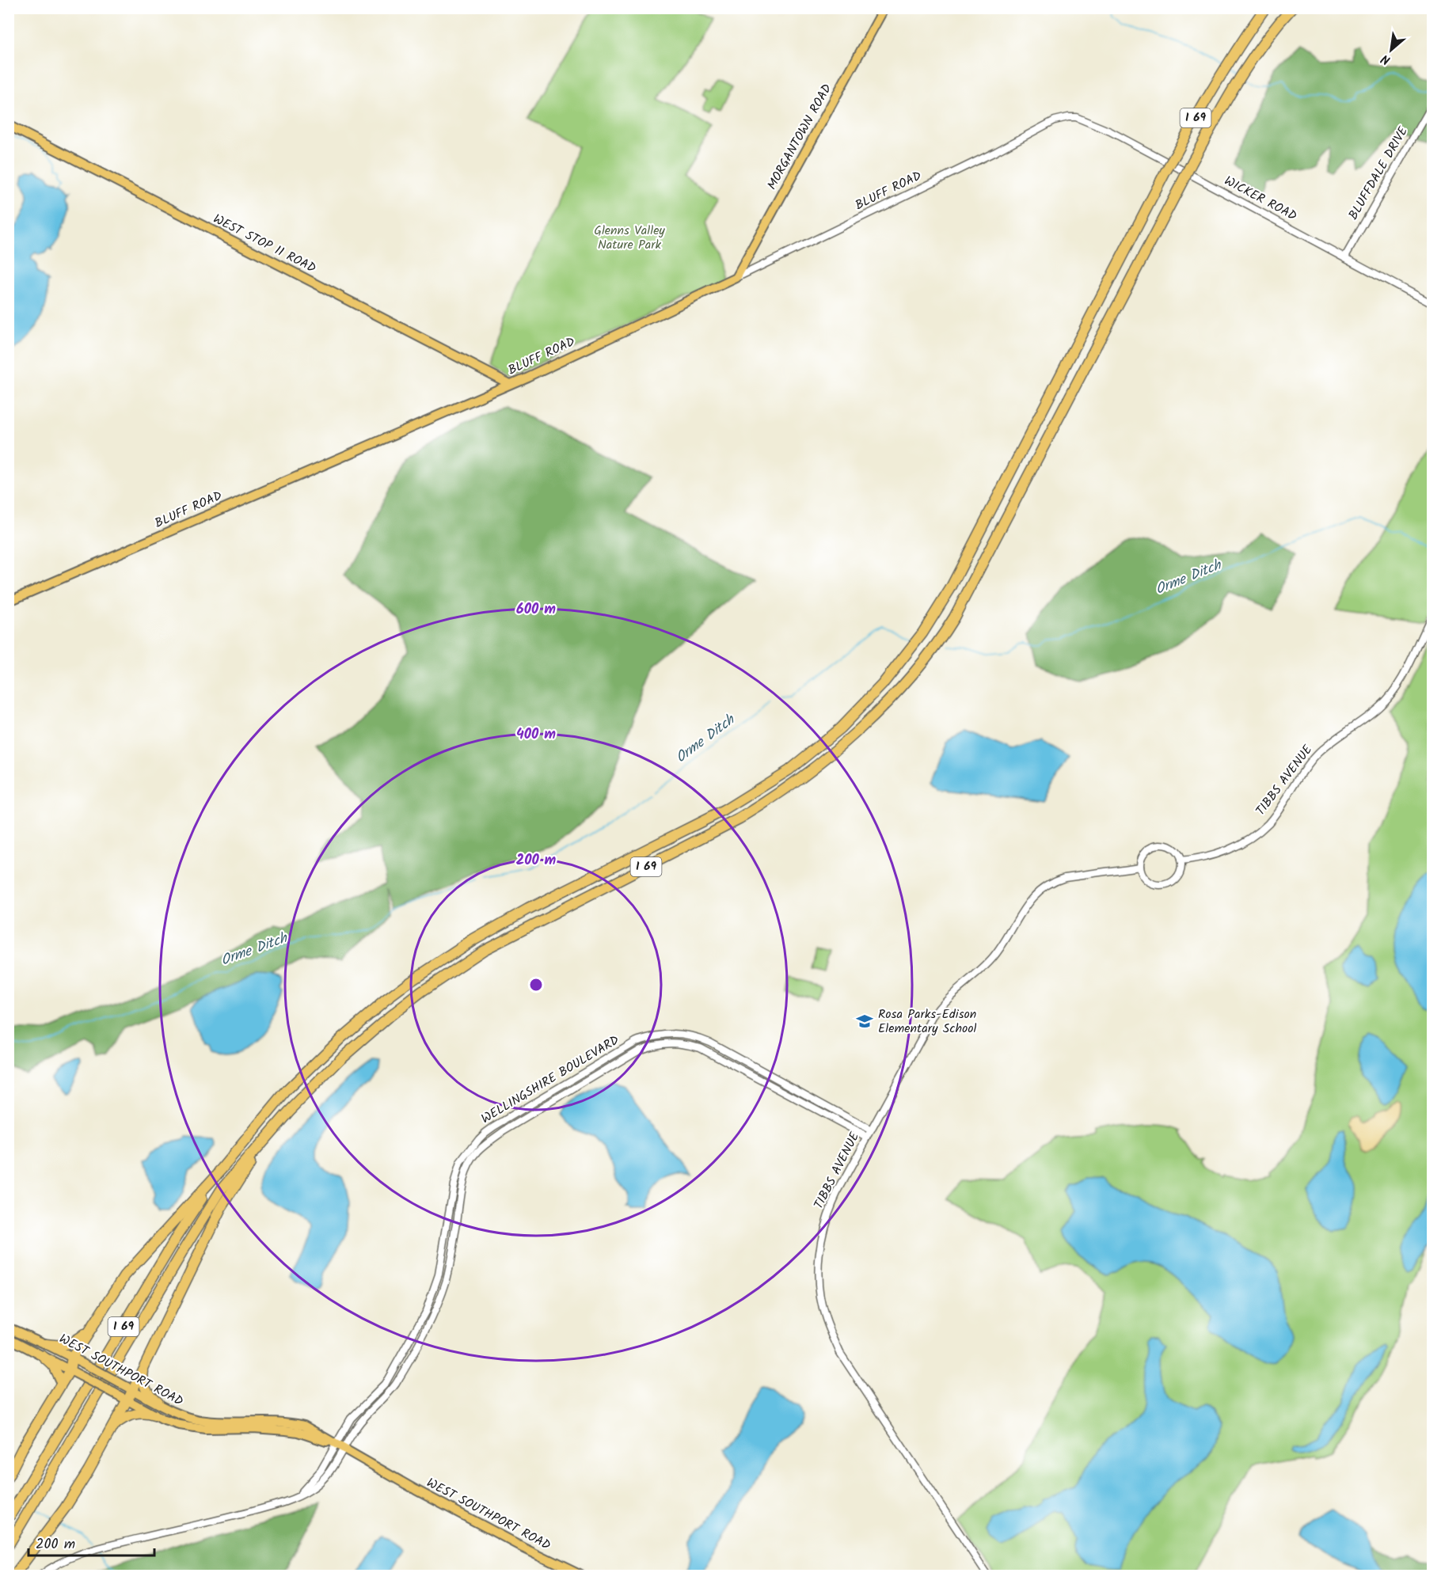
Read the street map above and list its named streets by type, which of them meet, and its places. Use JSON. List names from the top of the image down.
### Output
{
  "streets": {
    "highway": ["I 69"],
    "main road": [
      "MORGANTOWN ROAD",
      "BLUFF ROAD",
      "WEST STOP 11 ROAD",
      "WEST SOUTHPORT ROAD"
    ],
    "street": [
      "BLUFFDALE DRIVE",
      "WICKER ROAD",
      "TIBBS AVENUE",
      "WELLINGSHIRE BOULEVARD"
    ]
  },
  "crossings": [
    ["MORGANTOWN ROAD", "BLUFF ROAD"],
    ["BLUFFDALE DRIVE", "WICKER ROAD"],
    ["BLUFF ROAD", "WICKER ROAD"],
    ["BLUFF ROAD", "WEST STOP 11 ROAD"],
    ["TIBBS AVENUE", "WELLINGSHIRE BOULEVARD"],
    ["WELLINGSHIRE BOULEVARD", "WEST SOUTHPORT ROAD"]
  ],
  "water": ["Orme Ditch"],
  "parks": ["Glenns Valley Nature Park"],
  "places": {
    "school or university": ["Rosa Parks-Edison Elementary School"]
  },
  "scale_bar": "200 m",
  "north": "bottom left",
  "rings": ["600 m", "400 m", "200 m"]
}
